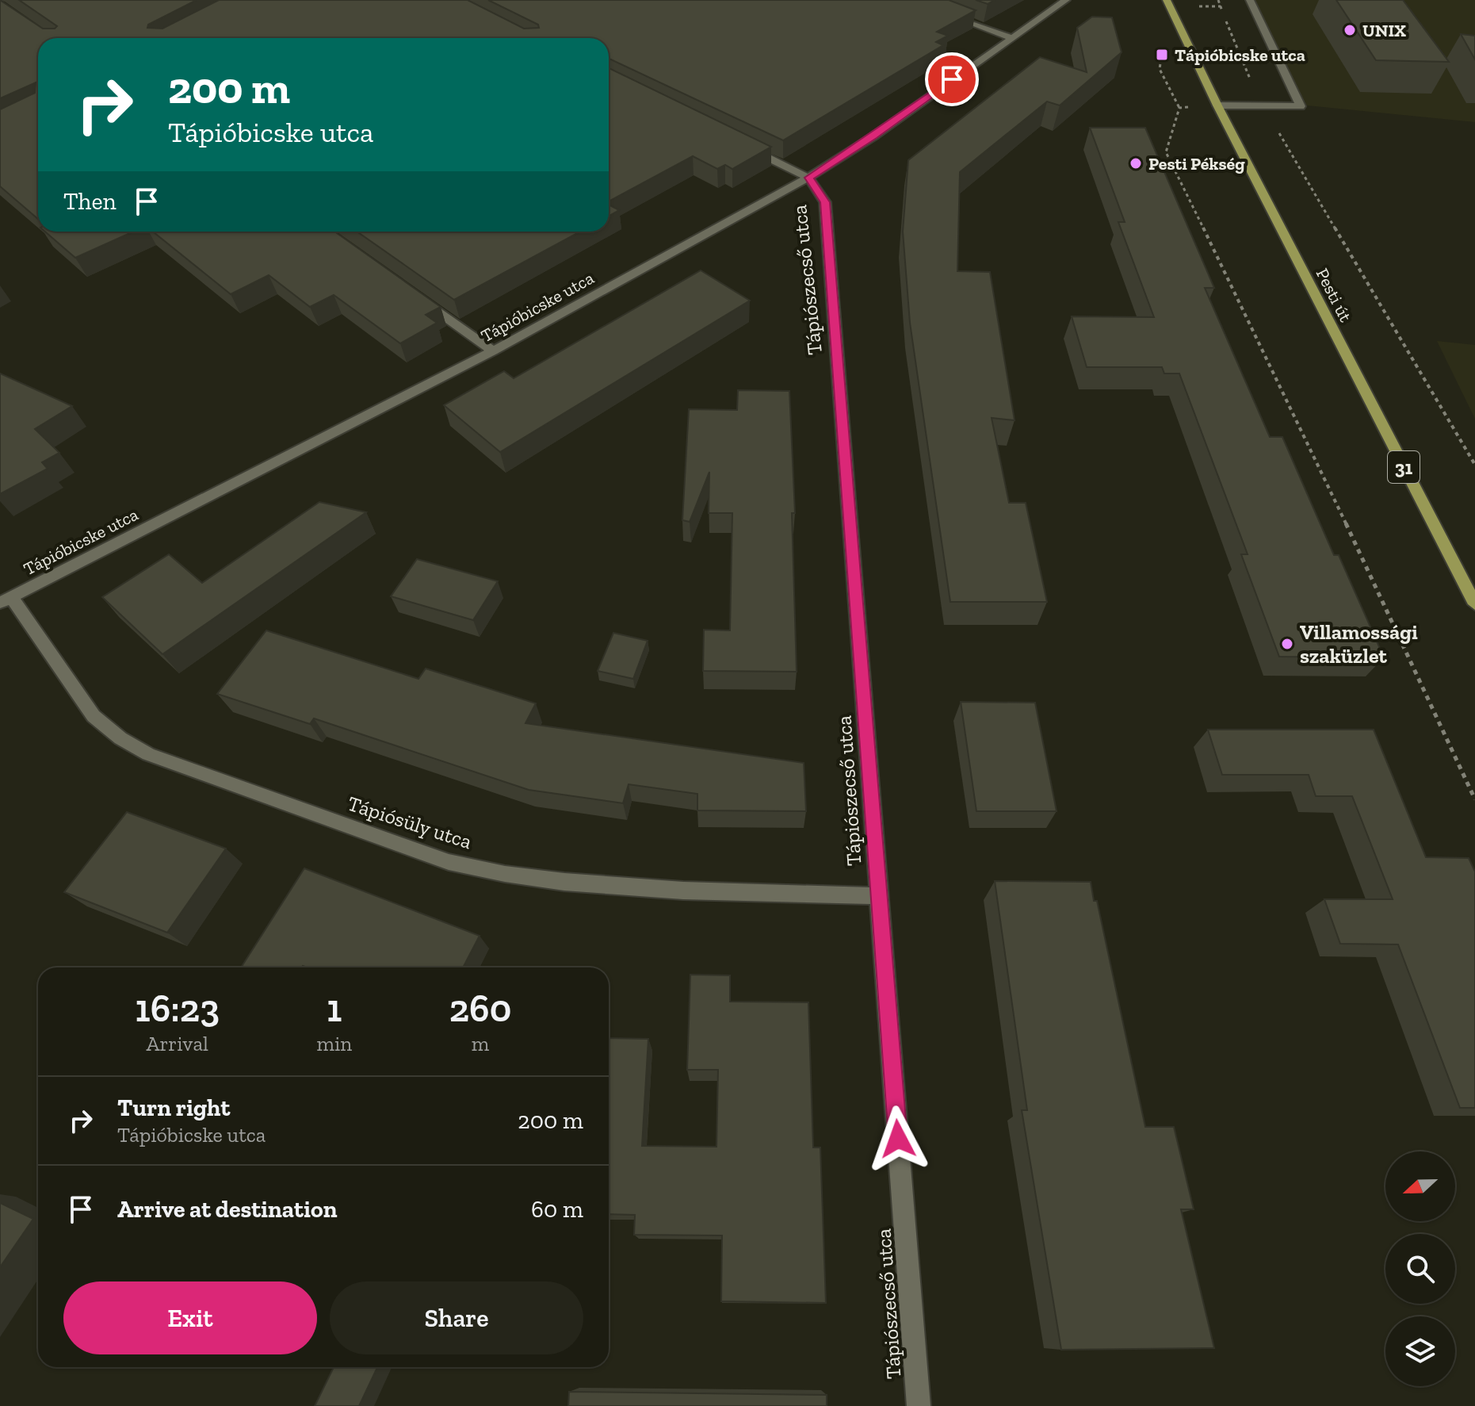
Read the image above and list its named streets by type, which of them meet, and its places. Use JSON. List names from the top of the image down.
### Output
{
  "streets": {
    "main road": ["Pesti út", "31"],
    "street": ["Tápiószecső utca", "Tápióbicske utca", "Tápiósüly utca"]
  },
  "crossings": [
    ["Tápiószecső utca", "Tápióbicske utca"],
    ["Tápiószecső utca", "Tápiósüly utca"],
    ["Tápióbicske utca", "Tápiósüly utca"]
  ],
  "places": {
    "other": ["UNIX", "Pesti Pékség", "Villamossági szaküzlet"],
    "transit": ["Tápióbicske utca"]
  },
  "north": "left",
  "page": {
    "turn": ["200 m", "Tápióbicske utca"],
    "then": "Then",
    "eta": [
      "16:23",
      "Arrival",
      "1",
      "min",
      "260",
      "m"
    ],
    "list": [
      {
        "name": "Turn right",
        "note": "Tápióbicske utca",
        "value": "200 m"
      },
      {
        "name": "Arrive at destination",
        "value": "60 m"
      }
    ],
    "buttons": ["Exit", "Share"]
  }
}
